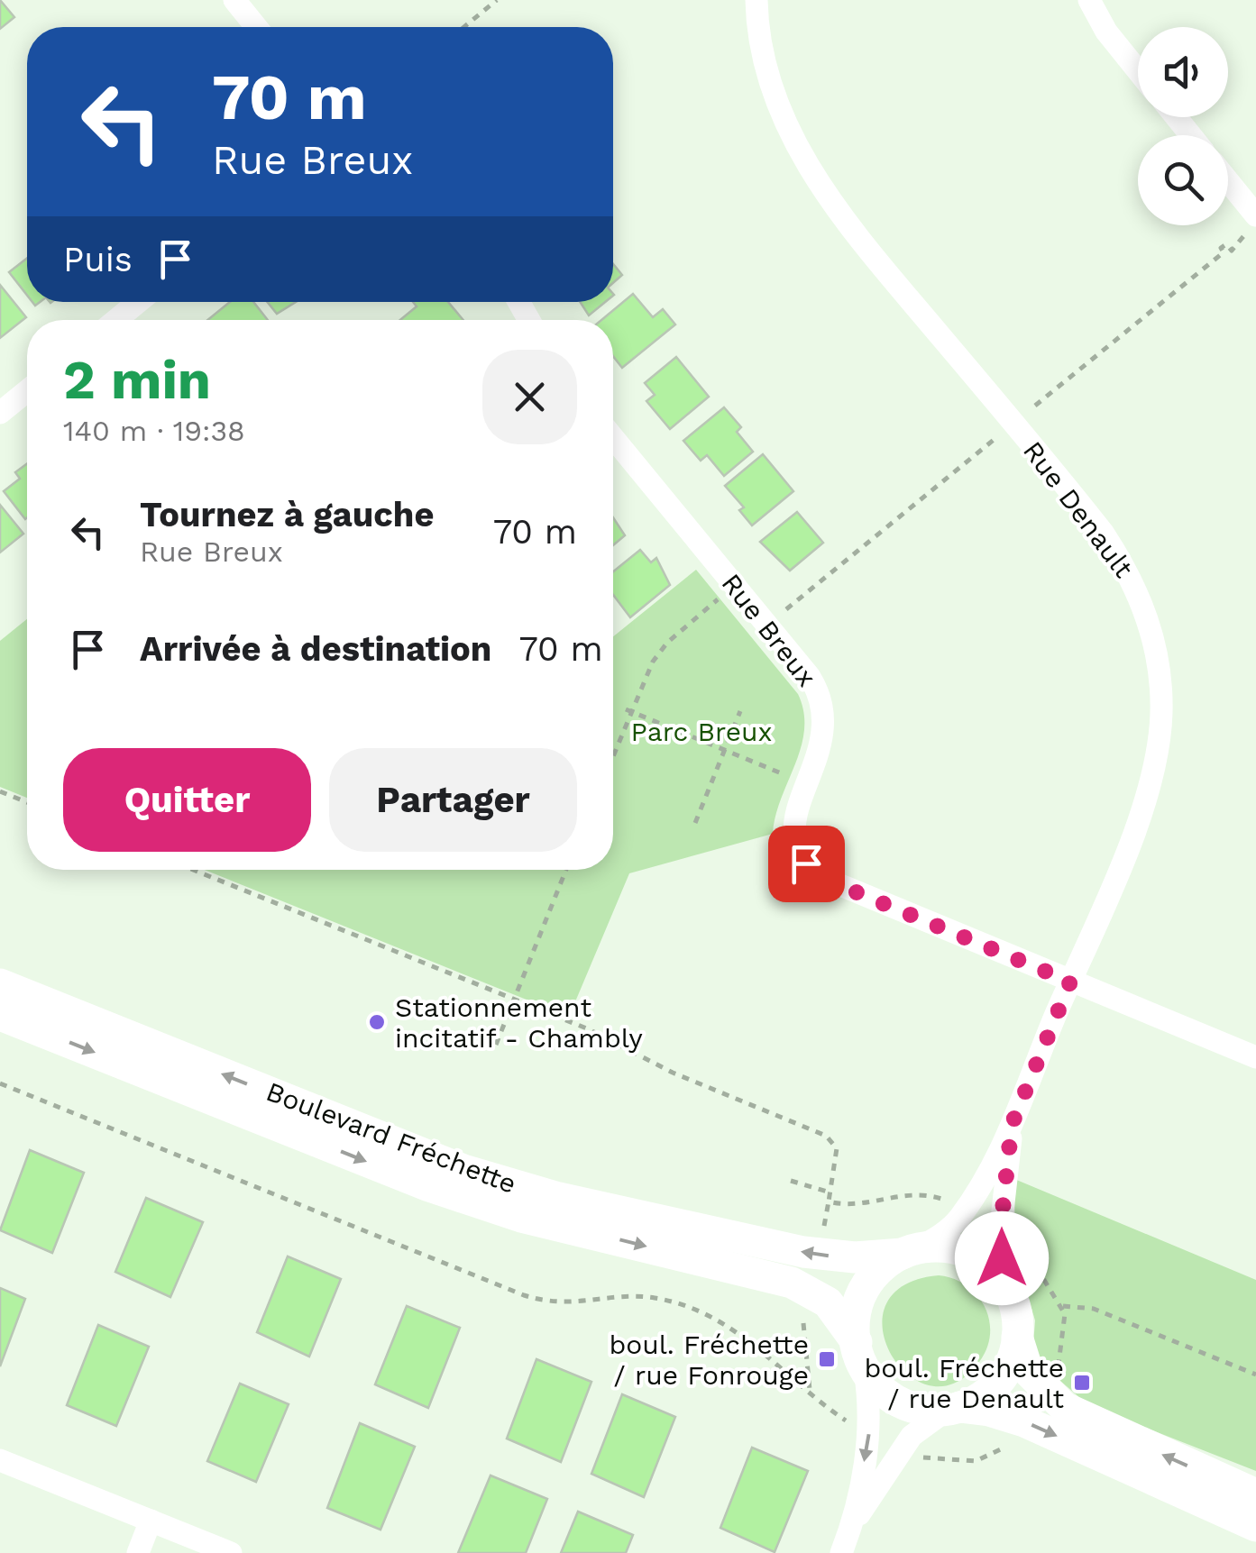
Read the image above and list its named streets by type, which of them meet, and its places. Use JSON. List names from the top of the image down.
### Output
{
  "streets": {
    "main road": ["Boulevard Fréchette"],
    "street": ["Rue Denault", "Rue Breux"]
  },
  "crossings": [
    ["Rue Denault", "Rue Breux"],
    ["Rue Denault", "Boulevard Fréchette"]
  ],
  "parks": ["Parc Breux"],
  "places": {
    "other": ["Stationnement incitatif - Chambly"],
    "transit": ["boul. Fréchette / rue Fonrouge", "boul. Fréchette / rue Denault"]
  },
  "page": {
    "turn": ["70 m", "Rue Breux"],
    "then": "Puis",
    "heading": ["2 min", "140 m · 19:38"],
    "list": [
      {
        "name": "Tournez à gauche",
        "note": "Rue Breux",
        "value": "70 m"
      },
      {
        "name": "Arrivée à destination",
        "value": "70 m"
      }
    ],
    "buttons": ["Quitter", "Partager"]
  }
}
